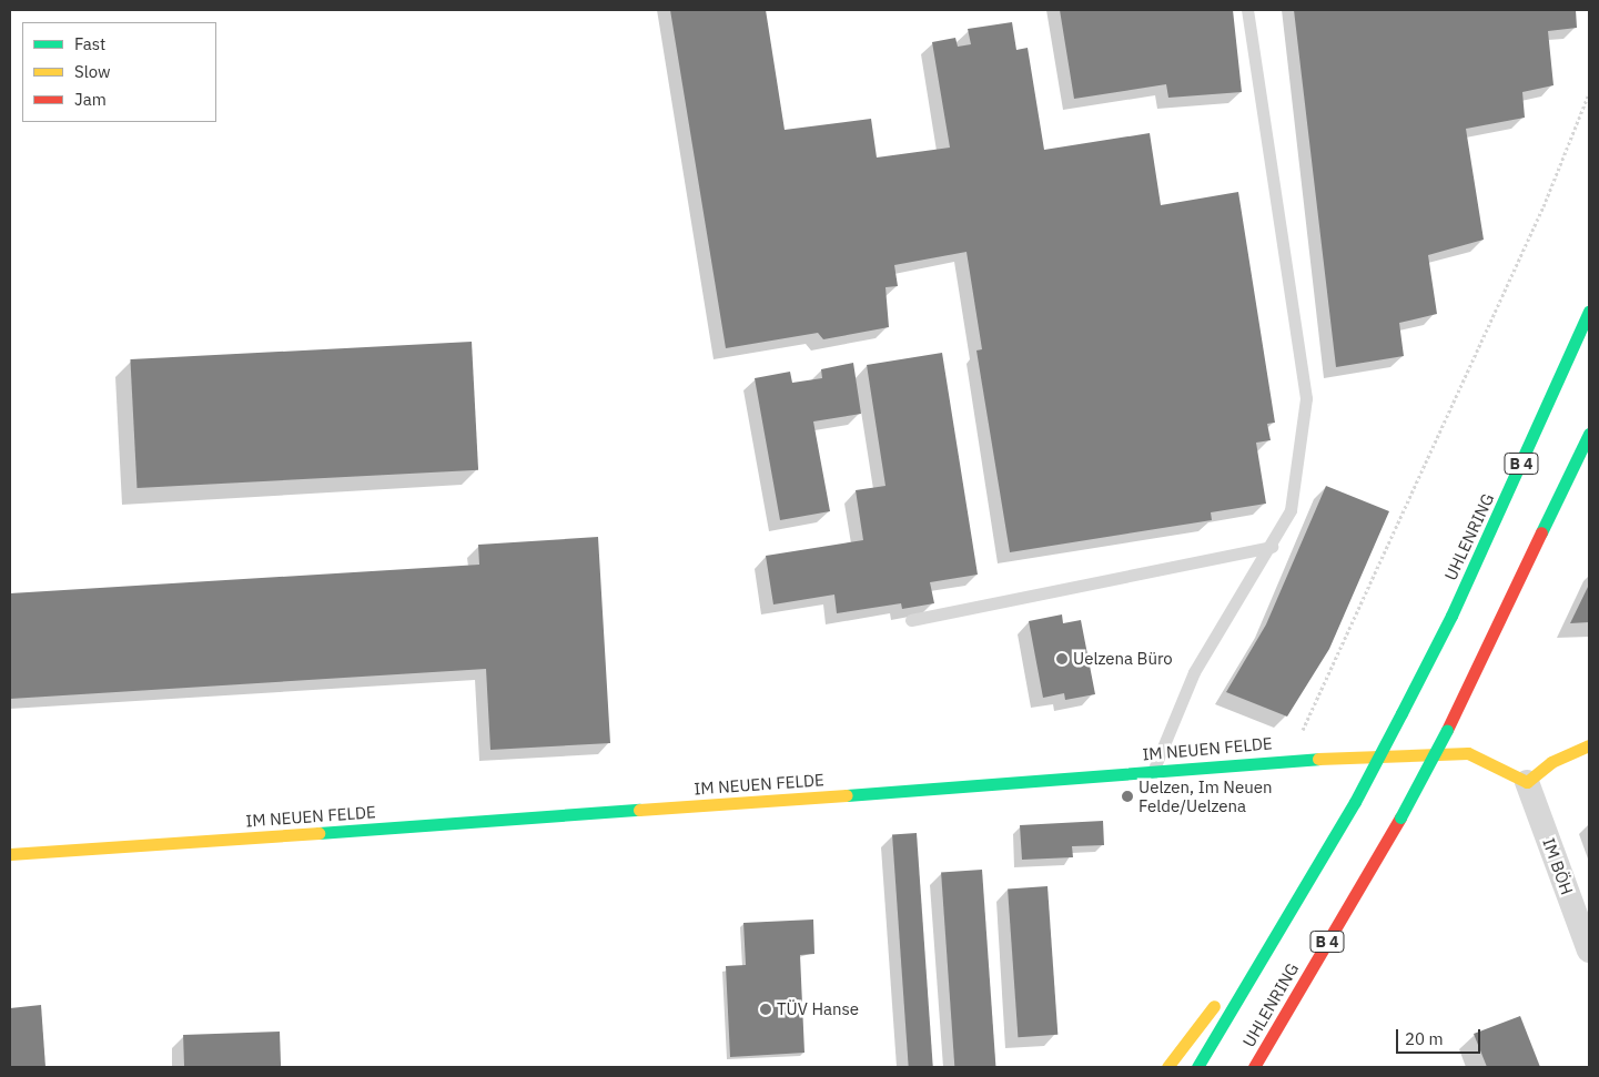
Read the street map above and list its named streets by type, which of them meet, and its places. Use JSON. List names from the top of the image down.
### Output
{
  "streets": {
    "main road": ["B 4", "UHLENRING", "IM NEUEN FELDE"],
    "street": ["IM BÖH"]
  },
  "crossings": [
    ["B 4", "UHLENRING"],
    ["IM NEUEN FELDE", "IM BÖH"]
  ],
  "places": ["Uelzena Büro", "Uelzen, Im Neuen Felde/Uelzena", "TÜV Hanse"],
  "legend": ["Fast", "Slow", "Jam"],
  "scale_bar": "20 m"
}
